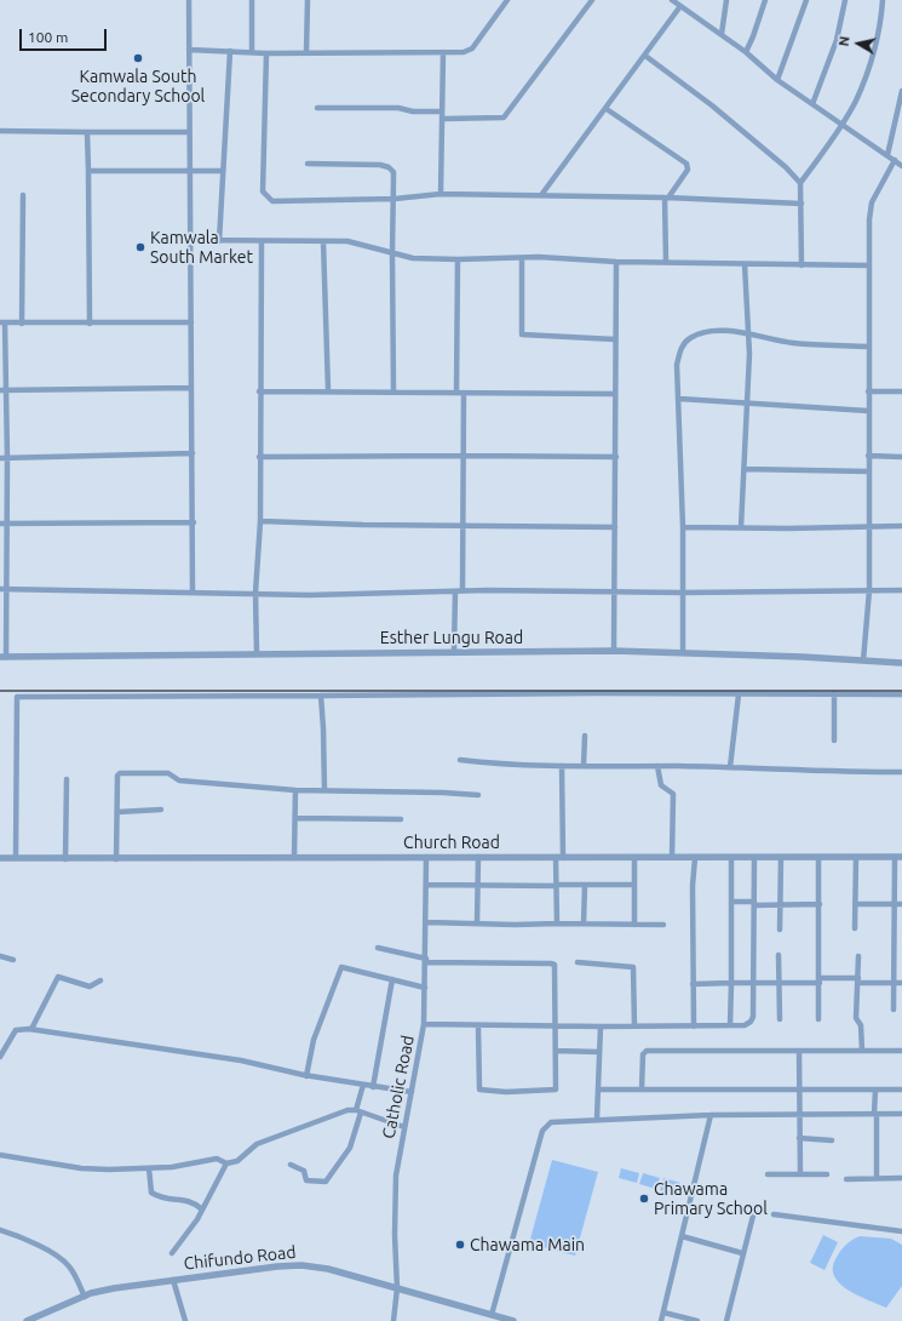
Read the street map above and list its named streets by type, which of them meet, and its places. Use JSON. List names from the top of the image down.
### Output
{
  "streets": {
    "street": [
      "Esther Lungu Road",
      "Church Road",
      "Catholic Road",
      "Chifundo Road"
    ]
  },
  "crossings": [
    ["Church Road", "Catholic Road"],
    ["Catholic Road", "Chifundo Road"]
  ],
  "places": [
    "Kamwala South Secondary School",
    "Kamwala South Market",
    "Chawama Primary School",
    "Chawama Main"
  ],
  "scale_bar": "100 m",
  "north": "left"
}
